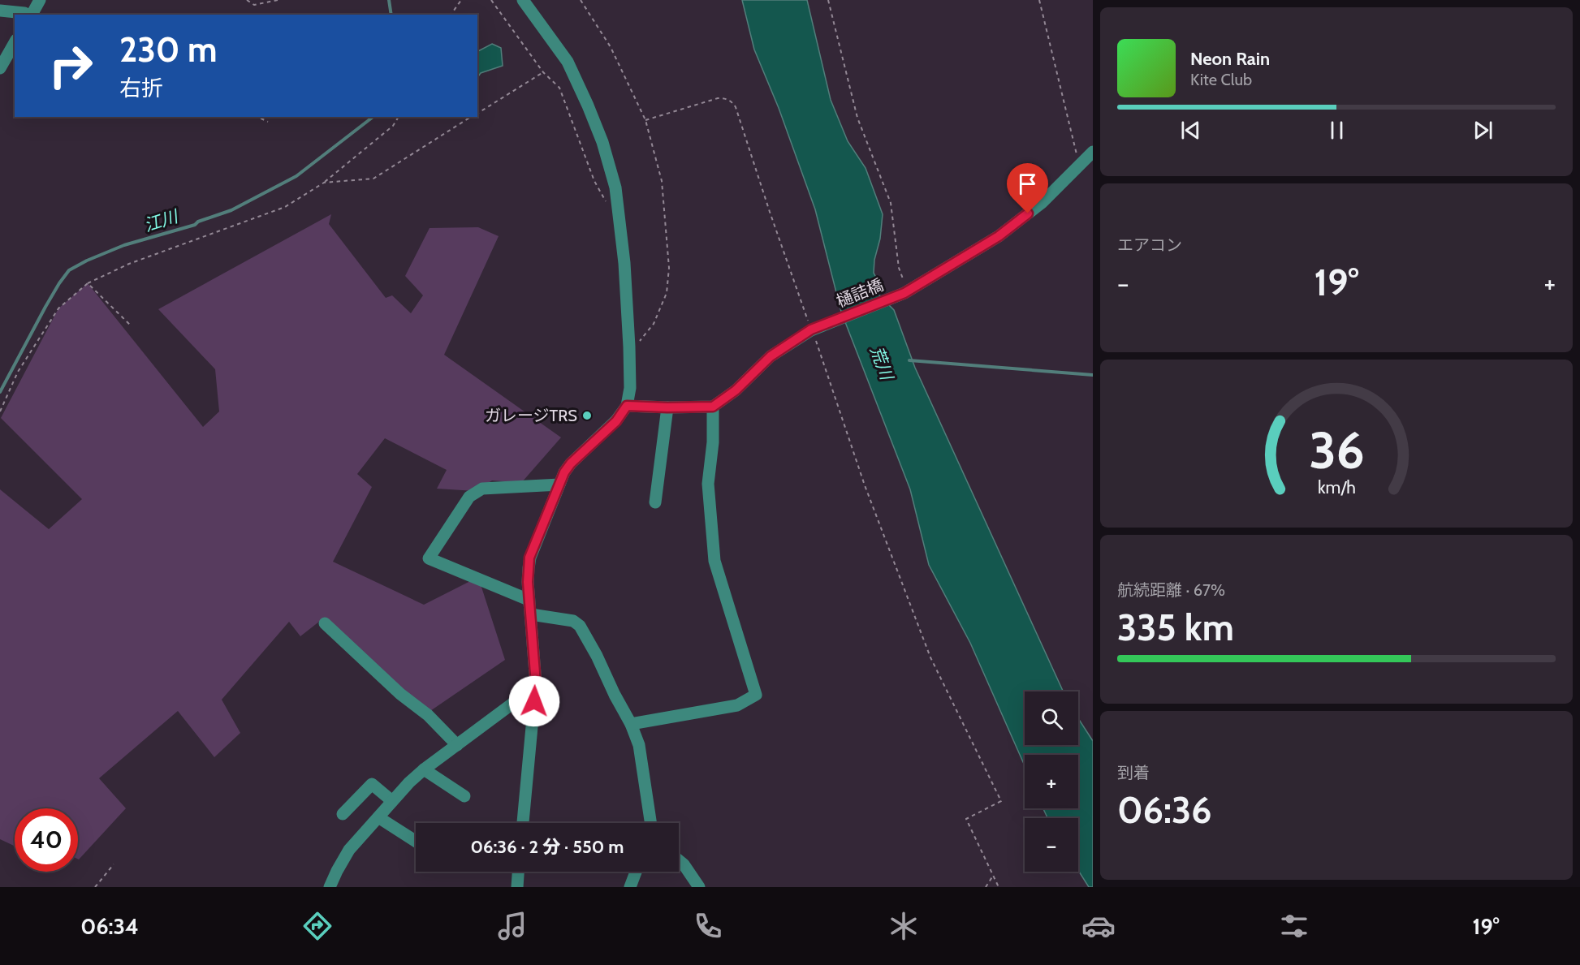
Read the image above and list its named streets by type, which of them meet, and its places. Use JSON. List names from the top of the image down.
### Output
{
  "streets": {
    "street": ["樋詰橋"]
  },
  "water": ["江川", "荒川"],
  "places": ["ガレージTRS"],
  "page": {
    "turn": ["230 m", "右折"],
    "song": ["Neon Rain", "Kite Club"],
    "tile": [
      "エアコン",
      ["航続距離 · 67%", "335 km"],
      ["到着", "06:36"]
    ],
    "heat": ["−", "19°", "+"],
    "map_buttons": ["+", "−"],
    "limit": "40",
    "trip": "06:36 · 2 分 · 550 m",
    "tabs": ["06:34", "19°"],
    "gauge": ["36", "km/h"]
  }
}
